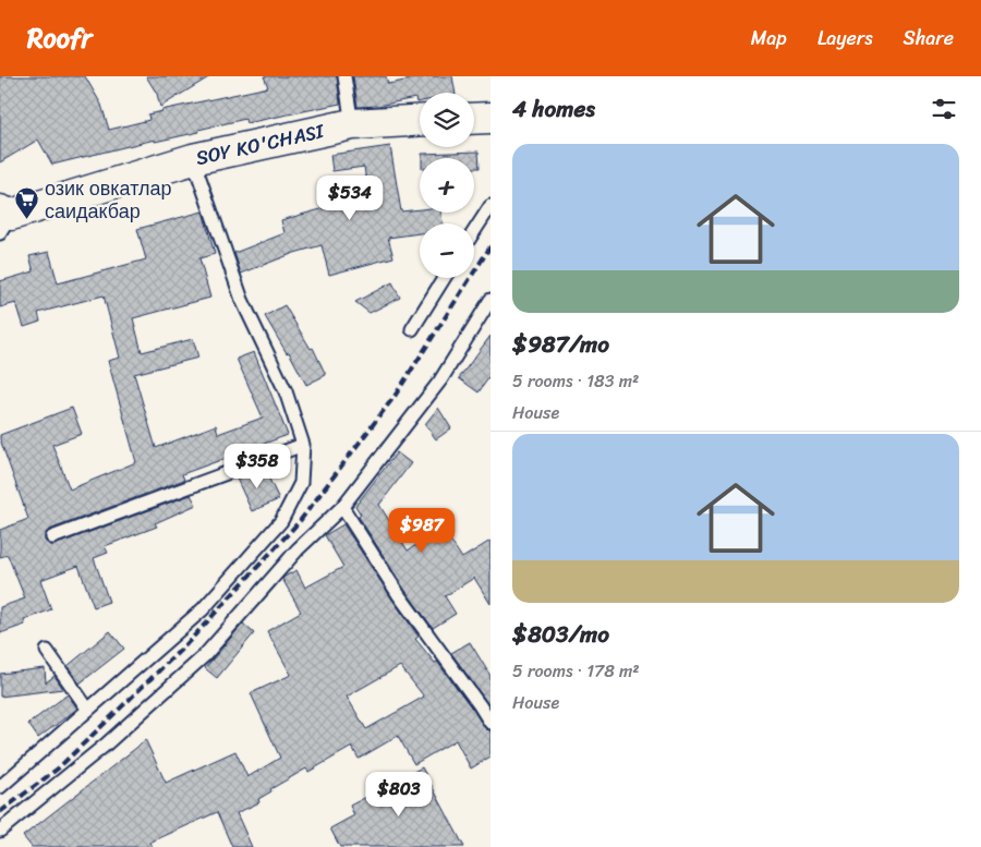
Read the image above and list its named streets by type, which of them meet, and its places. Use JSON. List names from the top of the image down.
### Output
{
  "streets": {
    "main road": ["SOY KO'CHASI"]
  },
  "places": {
    "supermarket": ["озик овкатлар саидакбар"]
  },
  "page": {
    "header": "Roofr",
    "nav": ["Map", "Layers", "Share"],
    "heading": "4 homes",
    "map_buttons": ["+", "−"],
    "list": [
      {
        "name": "$987/mo",
        "note": "5 rooms · 183 m² · House"
      },
      {
        "name": "$803/mo",
        "note": "5 rooms · 178 m² · House"
      }
    ],
    "price": [
      "$534",
      "$358",
      "$987",
      "$803"
    ]
  }
}
